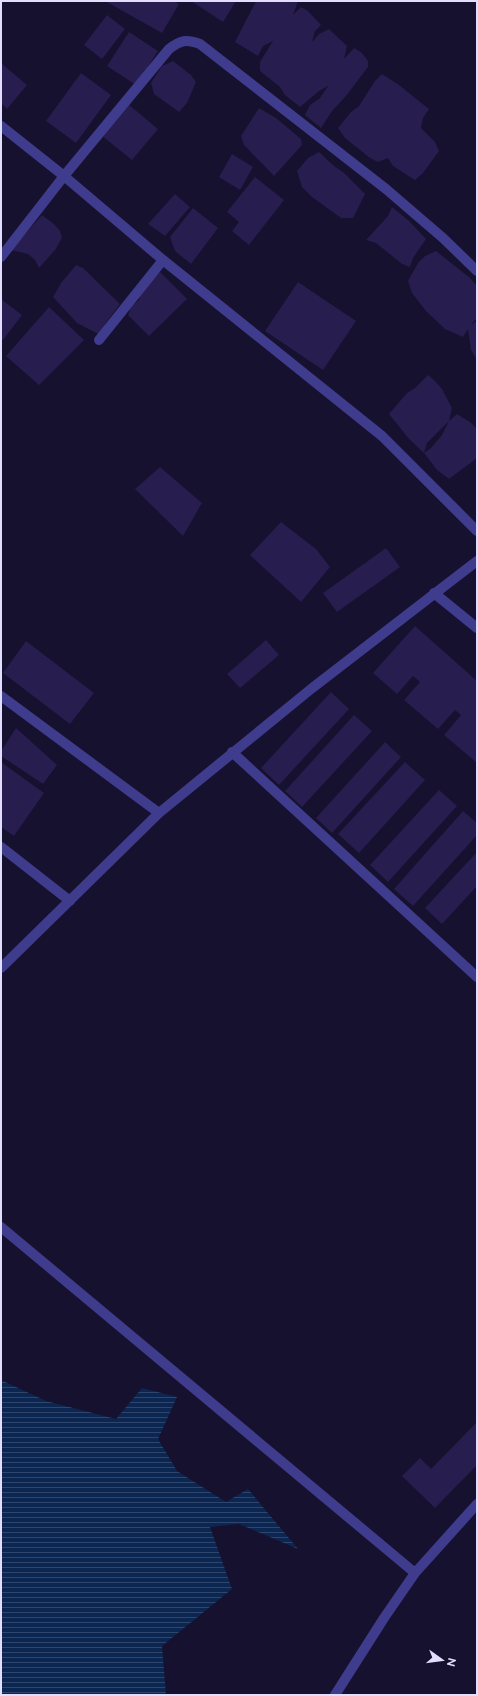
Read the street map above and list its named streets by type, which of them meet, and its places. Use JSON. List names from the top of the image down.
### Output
{
  "north": "right"
}
